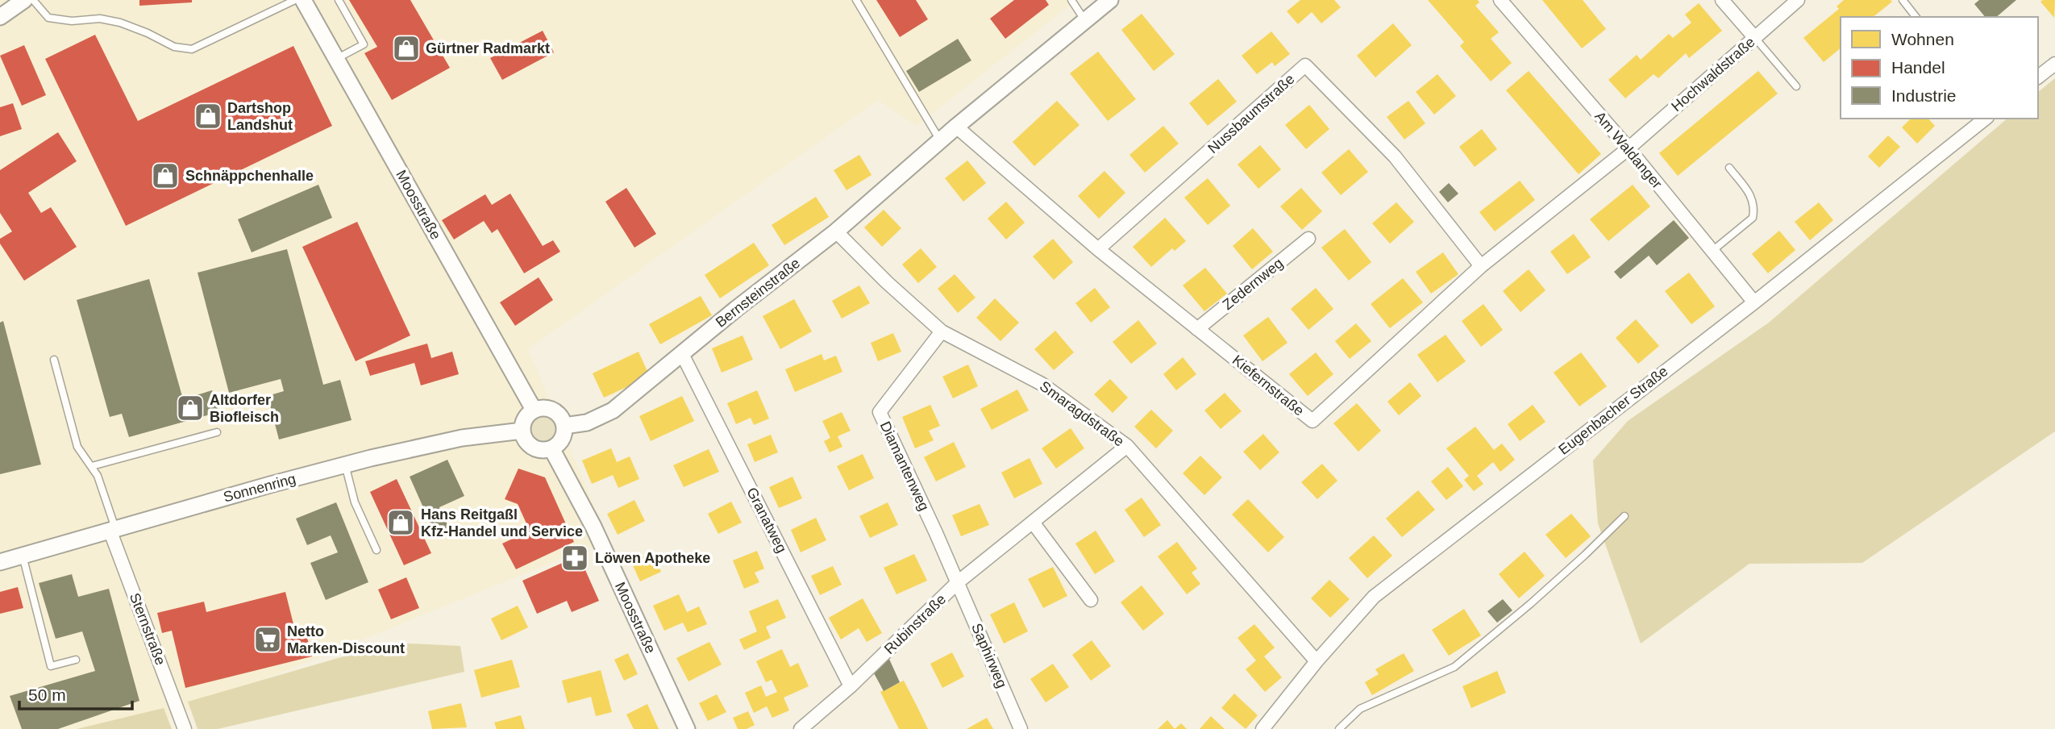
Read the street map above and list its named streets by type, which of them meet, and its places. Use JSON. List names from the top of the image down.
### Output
{
  "streets": {
    "street": [
      "Hochwaldstraße",
      "Nussbaumstraße",
      "Am Waldanger",
      "Moosstraße",
      "Zedernweg",
      "Bernsteinstraße",
      "Kiefernstraße",
      "Eugenbacher Straße",
      "Smaragdstraße",
      "Diamantenweg",
      "Sonnenring",
      "Granatweg",
      "Rubinstraße",
      "Sternstraße",
      "Saphirweg"
    ]
  },
  "crossings": [
    ["Hochwaldstraße", "Am Waldanger"],
    ["Hochwaldstraße", "Kiefernstraße"],
    ["Nussbaumstraße", "Kiefernstraße"],
    ["Am Waldanger", "Kiefernstraße"],
    ["Am Waldanger", "Eugenbacher Straße"],
    ["Moosstraße", "Bernsteinstraße"],
    ["Moosstraße", "Sonnenring"],
    ["Zedernweg", "Kiefernstraße"],
    ["Bernsteinstraße", "Kiefernstraße"],
    ["Bernsteinstraße", "Smaragdstraße"],
    ["Bernsteinstraße", "Sonnenring"],
    ["Bernsteinstraße", "Granatweg"],
    ["Eugenbacher Straße", "Smaragdstraße"],
    ["Smaragdstraße", "Diamantenweg"],
    ["Smaragdstraße", "Rubinstraße"],
    ["Diamantenweg", "Rubinstraße"],
    ["Diamantenweg", "Saphirweg"],
    ["Sonnenring", "Sternstraße"],
    ["Granatweg", "Rubinstraße"],
    ["Rubinstraße", "Saphirweg"]
  ],
  "places": {
    "shop": [
      "Gürtner Radmarkt",
      "Dartshop Landshut",
      "Schnäppchenhalle",
      "Altdorfer Biofleisch",
      "Hans Reitgaßl Kfz-Handel und Service"
    ],
    "pharmacy": ["Löwen Apotheke"],
    "supermarket": ["Netto Marken-Discount"]
  },
  "legend": ["Wohnen", "Handel", "Industrie"],
  "scale_bar": "50 m"
}
